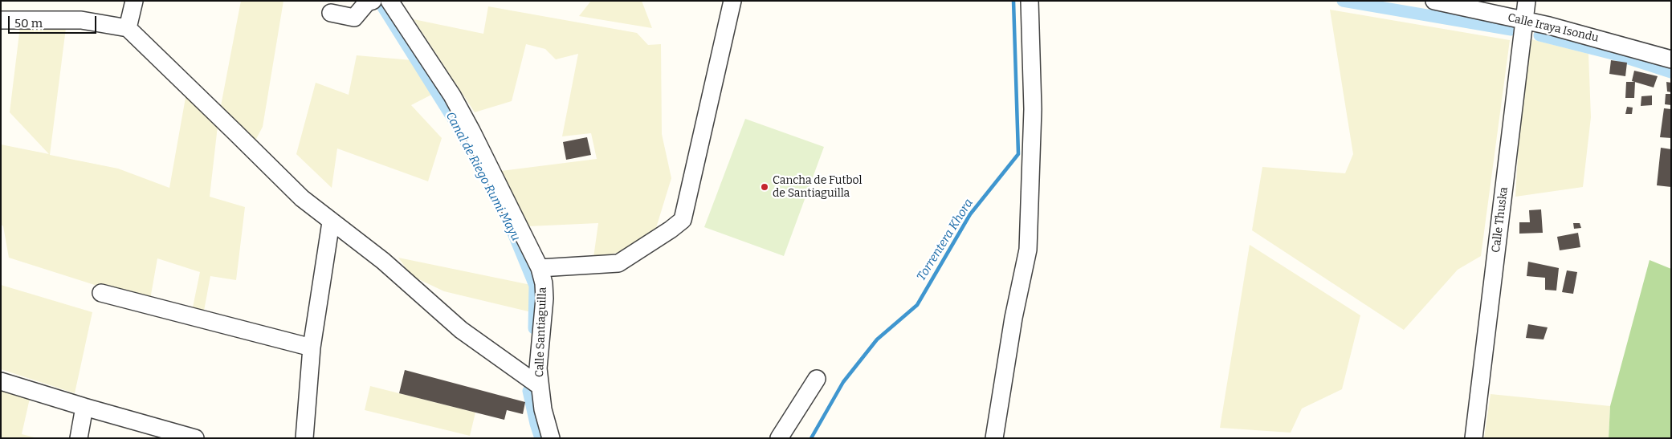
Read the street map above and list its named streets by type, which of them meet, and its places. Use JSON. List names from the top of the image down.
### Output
{
  "streets": {
    "street": ["Calle Iraya Isondu", "Calle Thuska", "Calle Santiaguilla"]
  },
  "crossings": [
    ["Calle Iraya Isondu", "Calle Thuska"]
  ],
  "water": ["Canal de Riego Rumi Mayu", "Torrentera Khora"],
  "places": ["Cancha de Futbol de Santiaguilla"],
  "scale_bar": "50 m"
}
